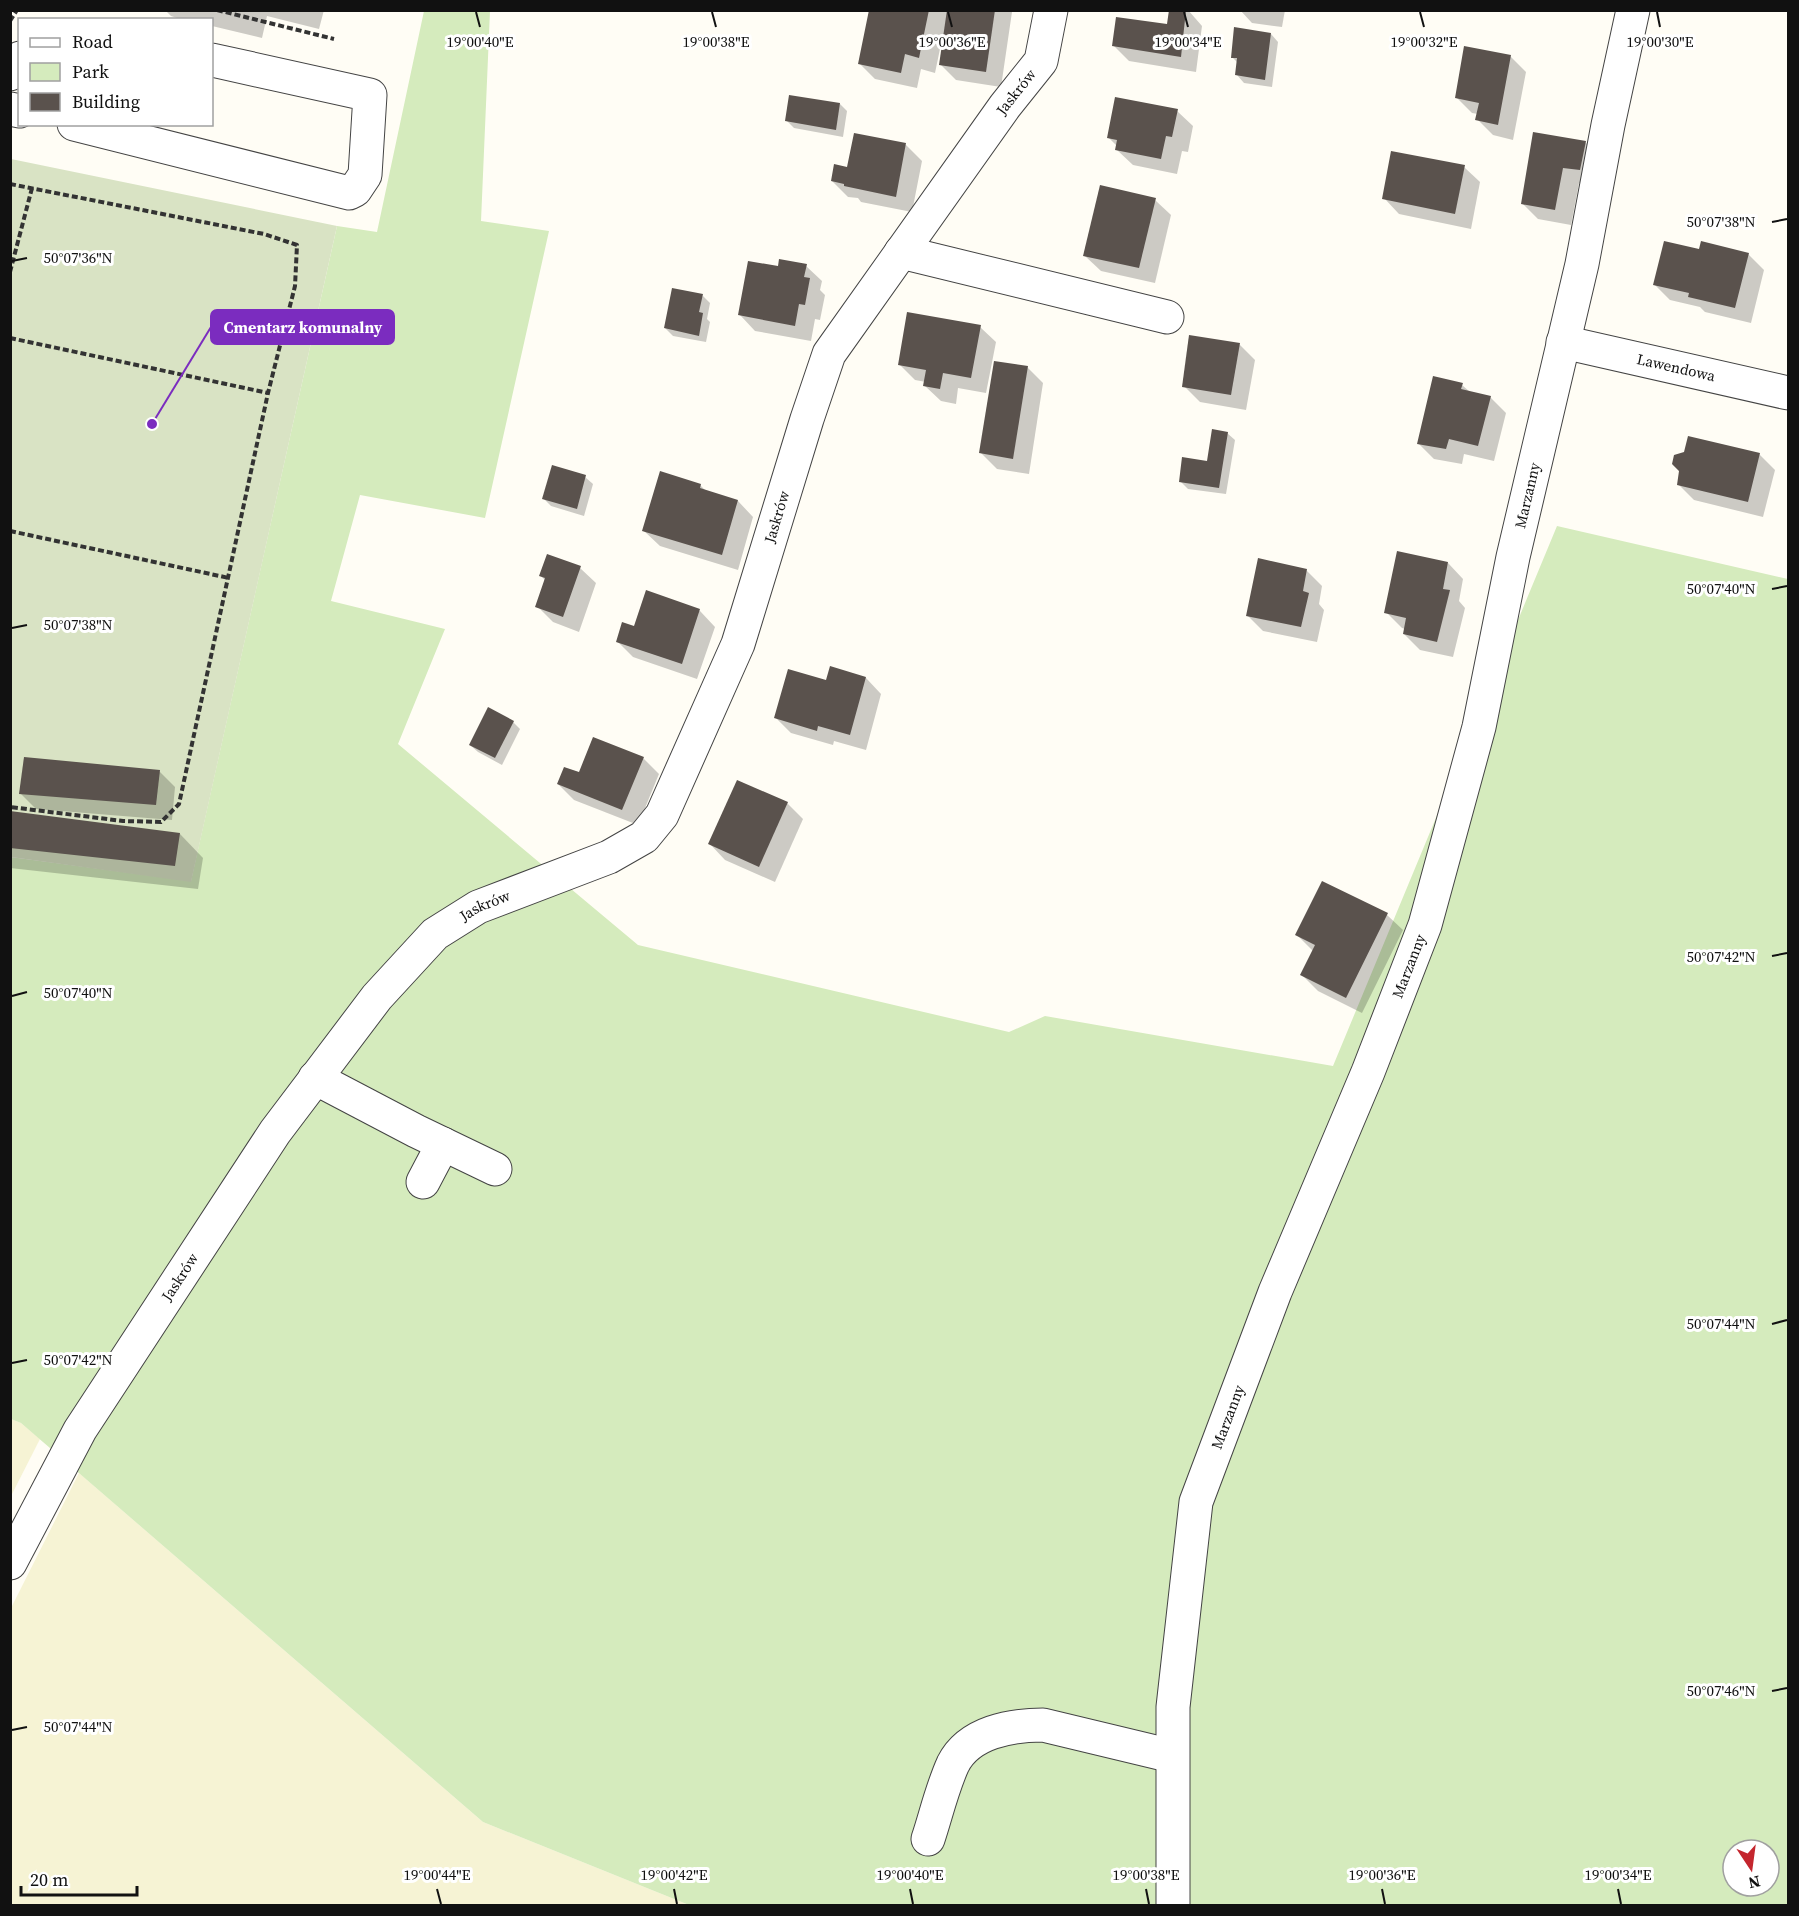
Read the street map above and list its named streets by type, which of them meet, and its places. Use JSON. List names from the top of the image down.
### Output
{
  "streets": {
    "street": ["Jaskrów", "Lawendowa", "Marzanny"]
  },
  "crossings": [
    ["Lawendowa", "Marzanny"]
  ],
  "places": ["Cmentarz komunalny"],
  "legend": ["Road", "Park", "Building"],
  "scale_bar": "20 m",
  "north": "bottom",
  "coordinates": [
    "19°00'40\"E",
    "19°00'38\"E",
    "19°00'36\"E",
    "19°00'34\"E",
    "19°00'32\"E",
    "19°00'30\"E",
    "50°07'38\"N",
    "50°07'36\"N",
    "50°07'40\"N",
    "50°07'42\"N",
    "50°07'44\"N",
    "50°07'46\"N",
    "19°00'44\"E",
    "19°00'42\"E"
  ]
}
